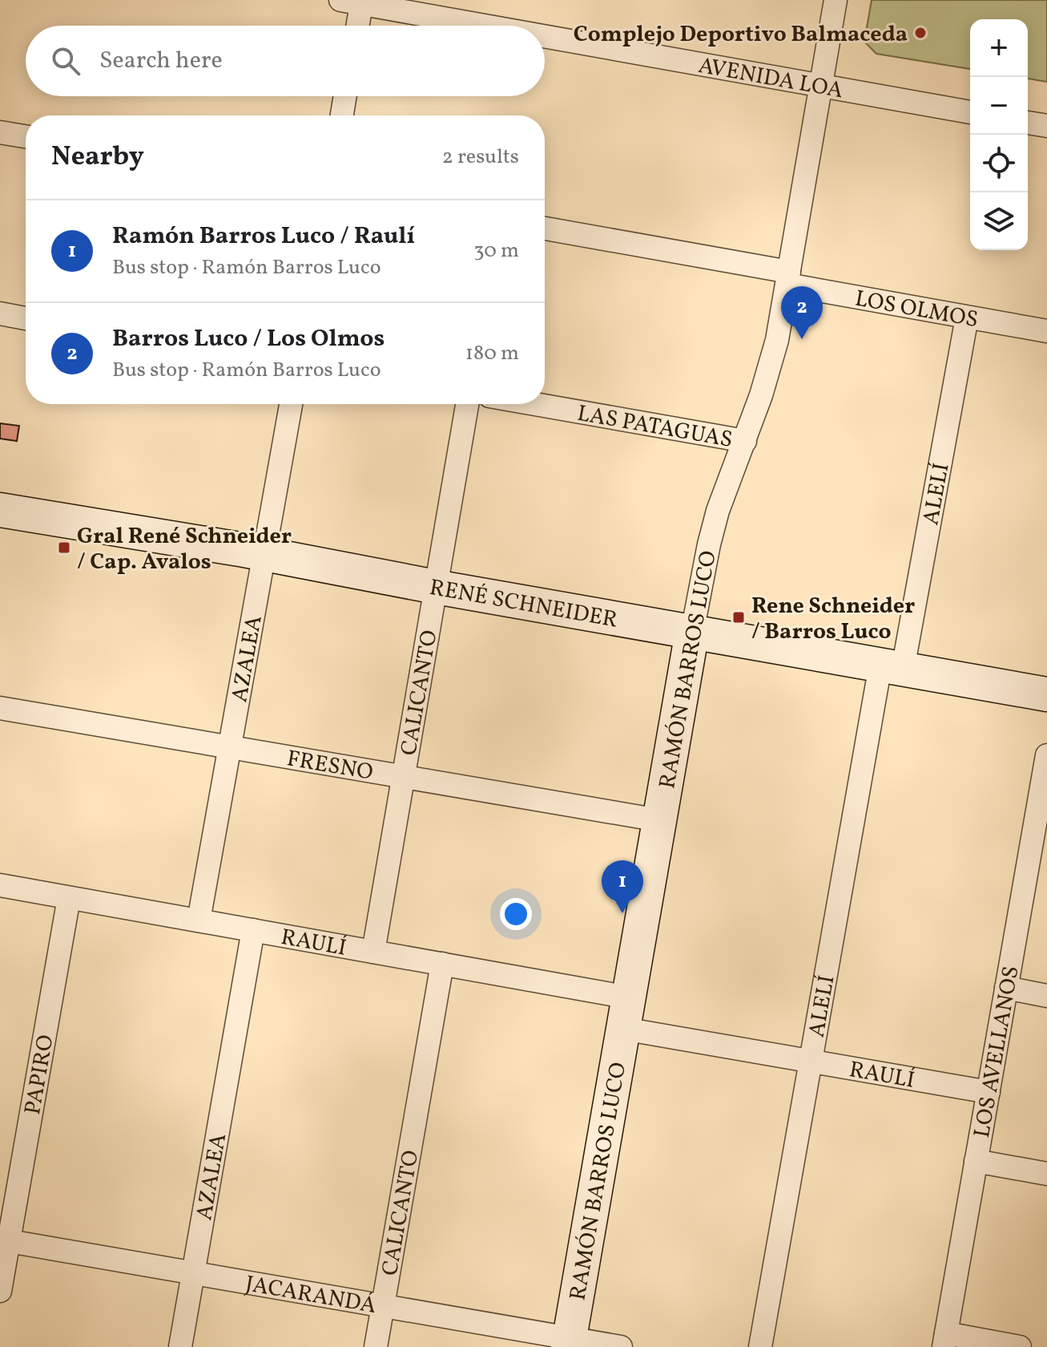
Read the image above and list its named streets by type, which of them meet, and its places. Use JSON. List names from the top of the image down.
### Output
{
  "streets": {
    "street": [
      "AVENIDA LOA",
      "LOS OLMOS",
      "LAS PATAGUAS",
      "ALELÍ",
      "RENÉ SCHNEIDER",
      "AZALEA",
      "RAMÓN BARROS LUCO",
      "CALICANTO",
      "FRESNO",
      "RAULÍ",
      "LOS AVELLANOS",
      "PAPIRO",
      "JACARANDÁ"
    ]
  },
  "crossings": [
    ["AVENIDA LOA", "RAMÓN BARROS LUCO"],
    ["LOS OLMOS", "ALELÍ"],
    ["LOS OLMOS", "RAMÓN BARROS LUCO"],
    ["LAS PATAGUAS", "RAMÓN BARROS LUCO"],
    ["ALELÍ", "RENÉ SCHNEIDER"],
    ["ALELÍ", "RAULÍ"],
    ["RENÉ SCHNEIDER", "AZALEA"],
    ["RENÉ SCHNEIDER", "RAMÓN BARROS LUCO"],
    ["RENÉ SCHNEIDER", "CALICANTO"],
    ["AZALEA", "FRESNO"],
    ["AZALEA", "RAULÍ"],
    ["AZALEA", "JACARANDÁ"],
    ["RAMÓN BARROS LUCO", "FRESNO"],
    ["RAMÓN BARROS LUCO", "RAULÍ"],
    ["RAMÓN BARROS LUCO", "JACARANDÁ"],
    ["CALICANTO", "FRESNO"],
    ["CALICANTO", "RAULÍ"],
    ["CALICANTO", "JACARANDÁ"],
    ["RAULÍ", "LOS AVELLANOS"],
    ["RAULÍ", "PAPIRO"],
    ["PAPIRO", "JACARANDÁ"]
  ],
  "places": {
    "other": ["Complejo Deportivo Balmaceda"],
    "transit": ["Gral René Schneider / Cap. Avalos", "Rene Schneider / Barros Luco"]
  },
  "page": {
    "map_buttons": ["+", "−"],
    "search": "Search here",
    "heading": ["Nearby", "2 results"],
    "list": [
      {
        "mark": "1",
        "name": "Ramón Barros Luco / Raulí",
        "note": "Bus stop · Ramón Barros Luco",
        "value": "30 m"
      },
      {
        "mark": "2",
        "name": "Barros Luco / Los Olmos",
        "note": "Bus stop · Ramón Barros Luco",
        "value": "180 m"
      }
    ],
    "pins": ["2", "1"]
  }
}
